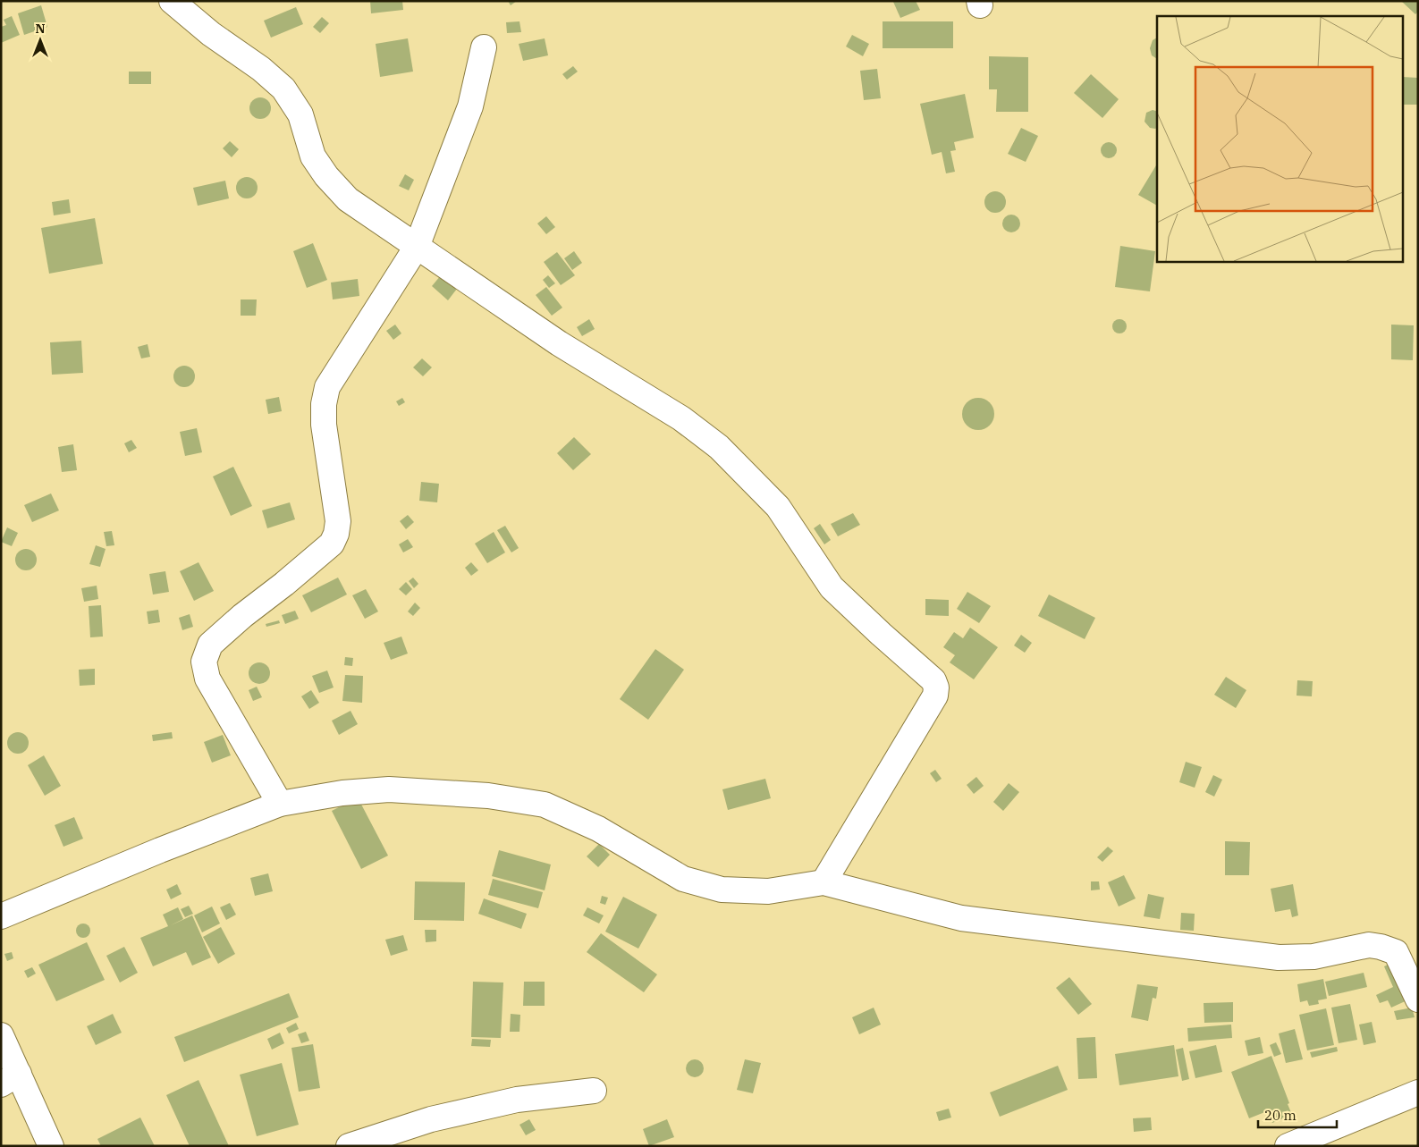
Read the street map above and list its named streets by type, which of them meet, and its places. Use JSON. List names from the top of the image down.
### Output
{
  "scale_bar": "20 m",
  "north": "top"
}
